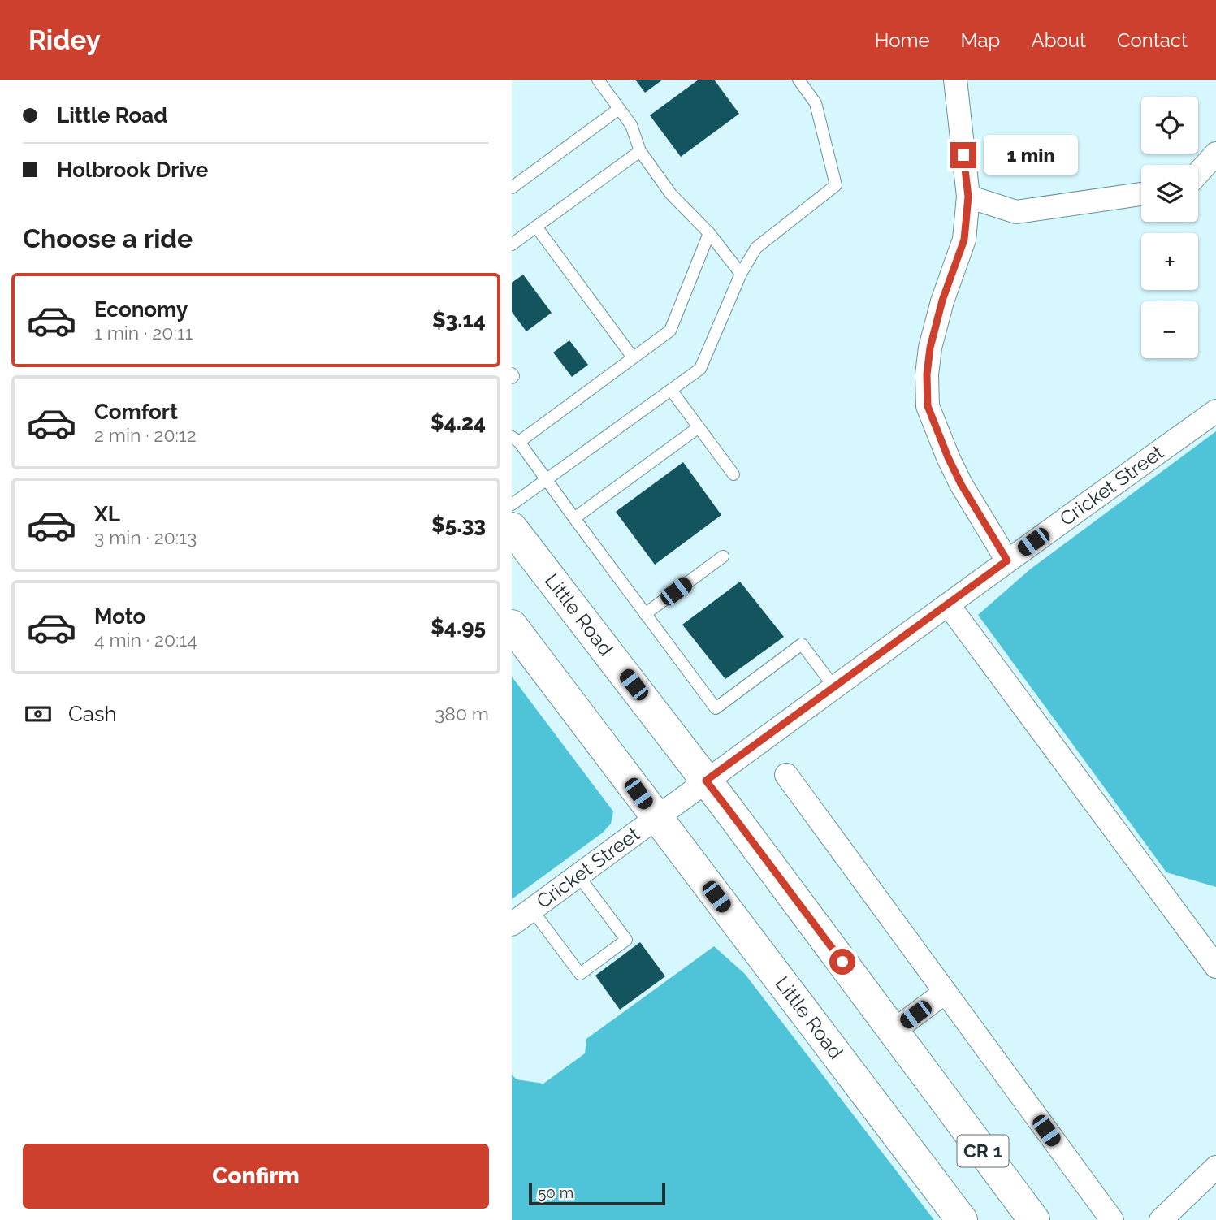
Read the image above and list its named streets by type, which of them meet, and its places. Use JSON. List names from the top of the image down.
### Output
{
  "streets": {
    "main road": ["Little Road", "CR 1"],
    "street": ["Cricket Street"]
  },
  "crossings": [
    ["Cricket Street", "Little Road"]
  ],
  "scale_bar": "50 m",
  "page": {
    "header": "Ridey",
    "nav": [
      "Home",
      "Map",
      "About",
      "Contact"
    ],
    "banner": ["Little Road", "Holbrook Drive"],
    "map_buttons": ["+", "−"],
    "bubble": "1 min",
    "heading": "Choose a ride",
    "list": [
      {
        "name": "Economy",
        "note": "1 min · 20:11",
        "value": "$3.14"
      },
      {
        "name": "Comfort",
        "note": "2 min · 20:12",
        "value": "$4.24"
      },
      {
        "name": "XL",
        "note": "3 min · 20:13",
        "value": "$5.33"
      },
      {
        "name": "Moto",
        "note": "4 min · 20:14",
        "value": "$4.95"
      }
    ],
    "pay": ["Cash", "380 m"],
    "buttons": "Confirm",
    "scale": "50 m"
  }
}
